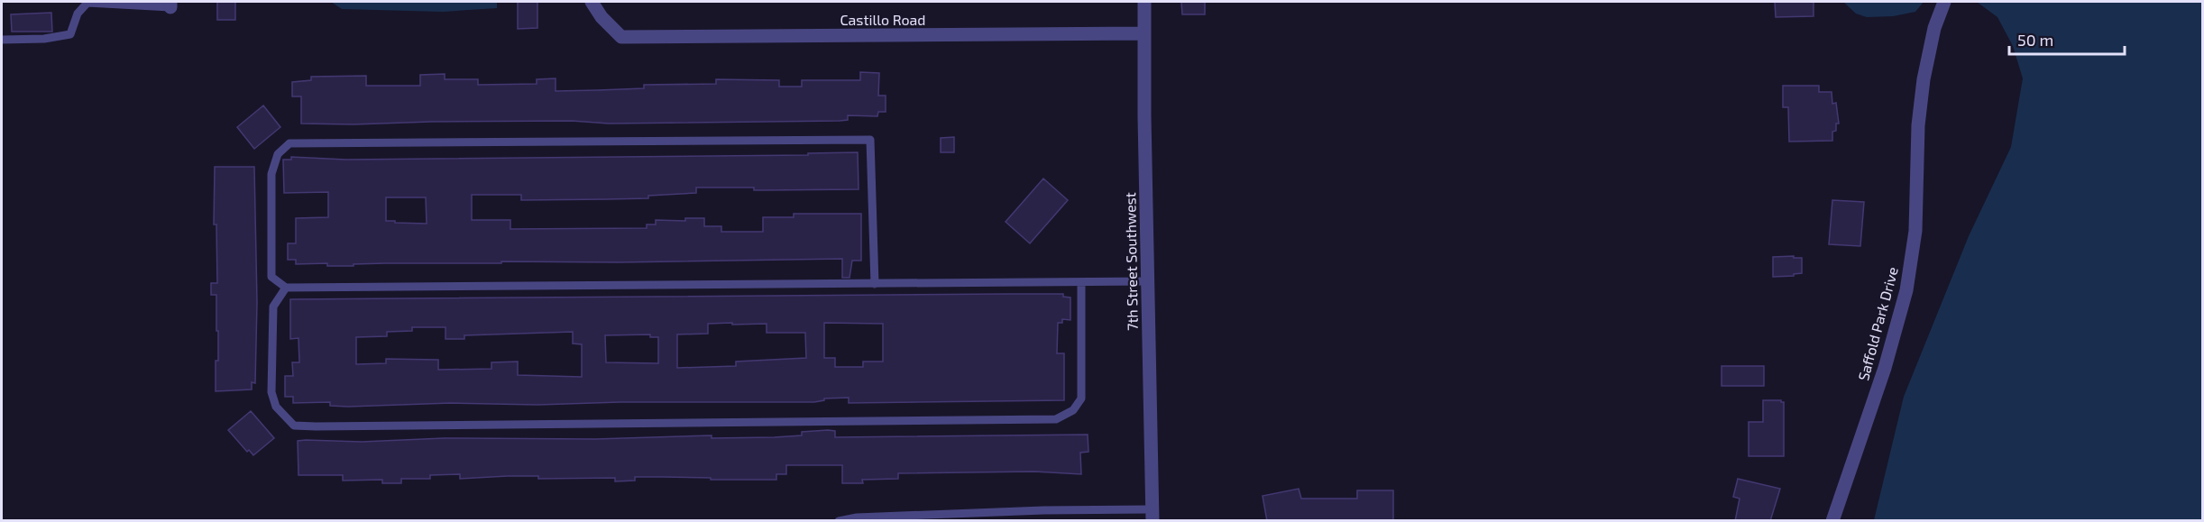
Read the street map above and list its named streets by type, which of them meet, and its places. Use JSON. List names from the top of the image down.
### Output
{
  "streets": {
    "street": ["Castillo Road", "7th Street Southwest", "Saffold Park Drive"]
  },
  "crossings": [
    ["Castillo Road", "7th Street Southwest"]
  ],
  "scale_bar": "50 m"
}
